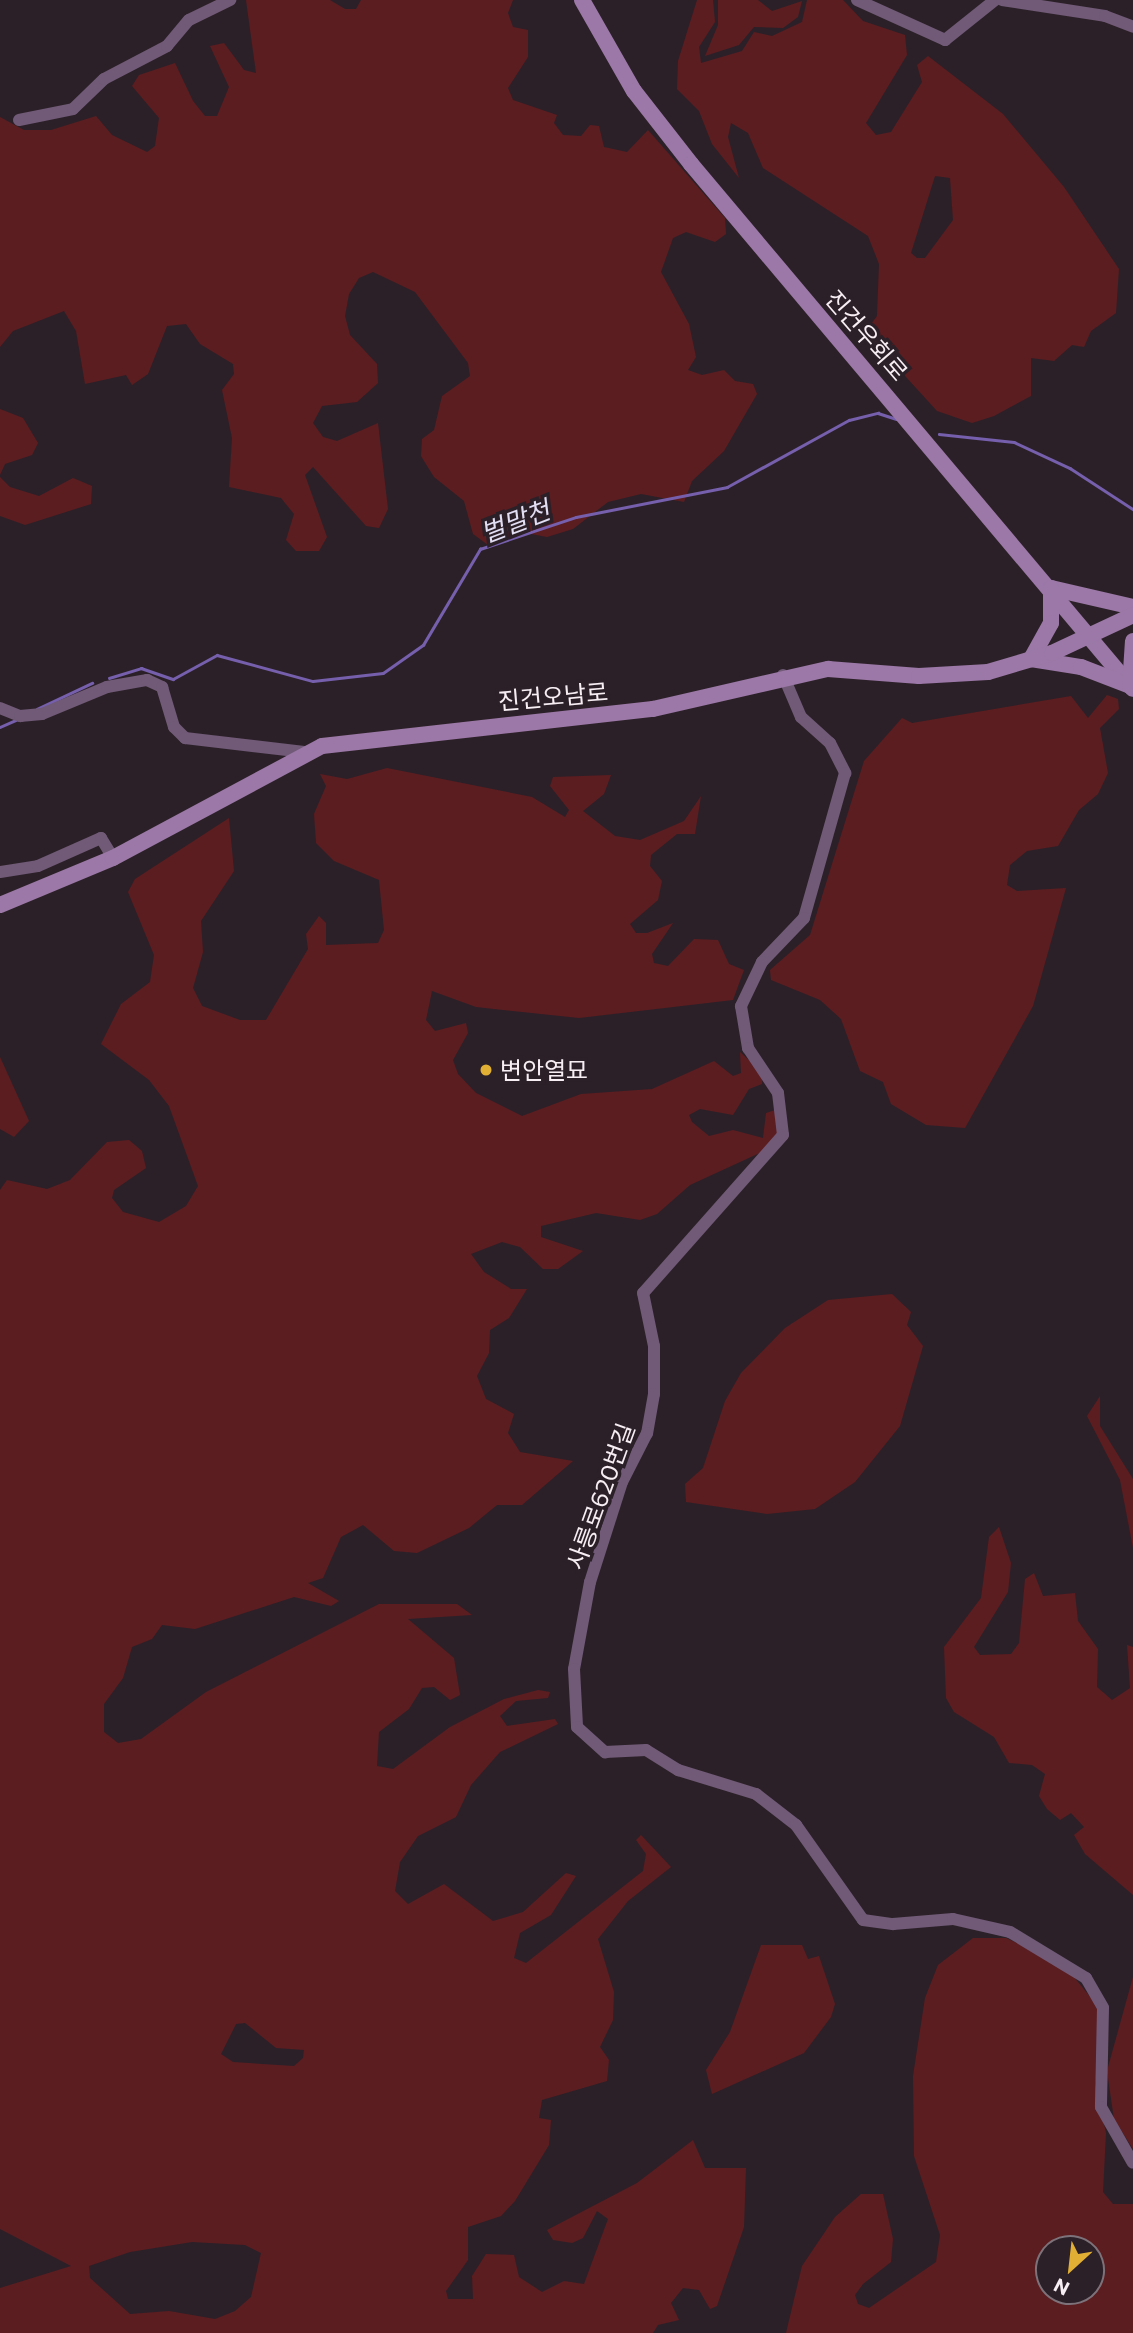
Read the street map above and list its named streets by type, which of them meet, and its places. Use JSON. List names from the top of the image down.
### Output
{
  "streets": {
    "main road": ["진건우회로", "진건오남로"],
    "street": ["사릉로620번길"]
  },
  "crossings": [
    ["진건우회로", "진건오남로"],
    ["진건오남로", "사릉로620번길"]
  ],
  "water": ["벌말천"],
  "places": ["변안열묘"],
  "north": "bottom left"
}
